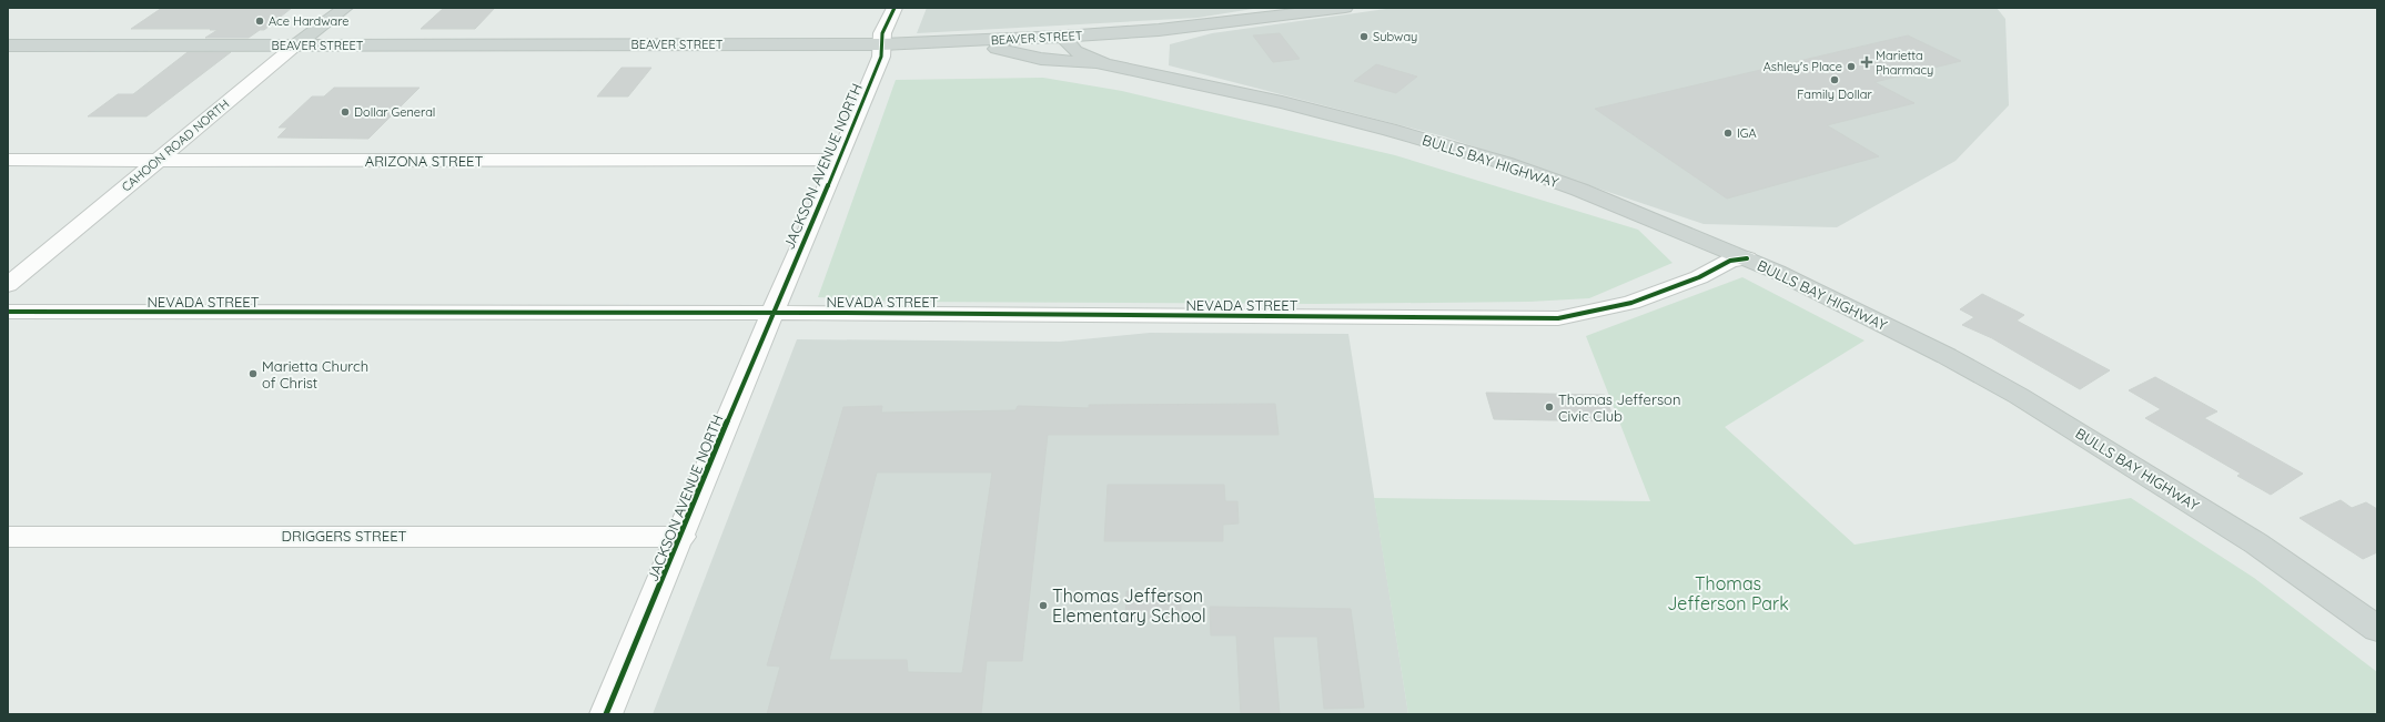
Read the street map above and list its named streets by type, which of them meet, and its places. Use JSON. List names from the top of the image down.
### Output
{
  "streets": {
    "main road": ["BEAVER STREET", "CAHOON ROAD NORTH", "BULLS BAY HIGHWAY"],
    "street": [
      "ARIZONA STREET",
      "JACKSON AVENUE NORTH",
      "NEVADA STREET",
      "DRIGGERS STREET"
    ]
  },
  "crossings": [
    ["BEAVER STREET", "CAHOON ROAD NORTH"],
    ["BEAVER STREET", "BULLS BAY HIGHWAY"],
    ["BEAVER STREET", "JACKSON AVENUE NORTH"],
    ["CAHOON ROAD NORTH", "ARIZONA STREET"],
    ["ARIZONA STREET", "JACKSON AVENUE NORTH"],
    ["BULLS BAY HIGHWAY", "NEVADA STREET"],
    ["JACKSON AVENUE NORTH", "NEVADA STREET"],
    ["JACKSON AVENUE NORTH", "DRIGGERS STREET"]
  ],
  "parks": ["Thomas Jefferson Park"],
  "places": {
    "other": [
      "Ace Hardware",
      "Subway",
      "Ashley's Place",
      "Family Dollar",
      "Dollar General",
      "IGA",
      "Marietta Church of Christ",
      "Thomas Jefferson Civic Club",
      "Thomas Jefferson Elementary School"
    ],
    "health": ["Marietta Pharmacy"]
  }
}
